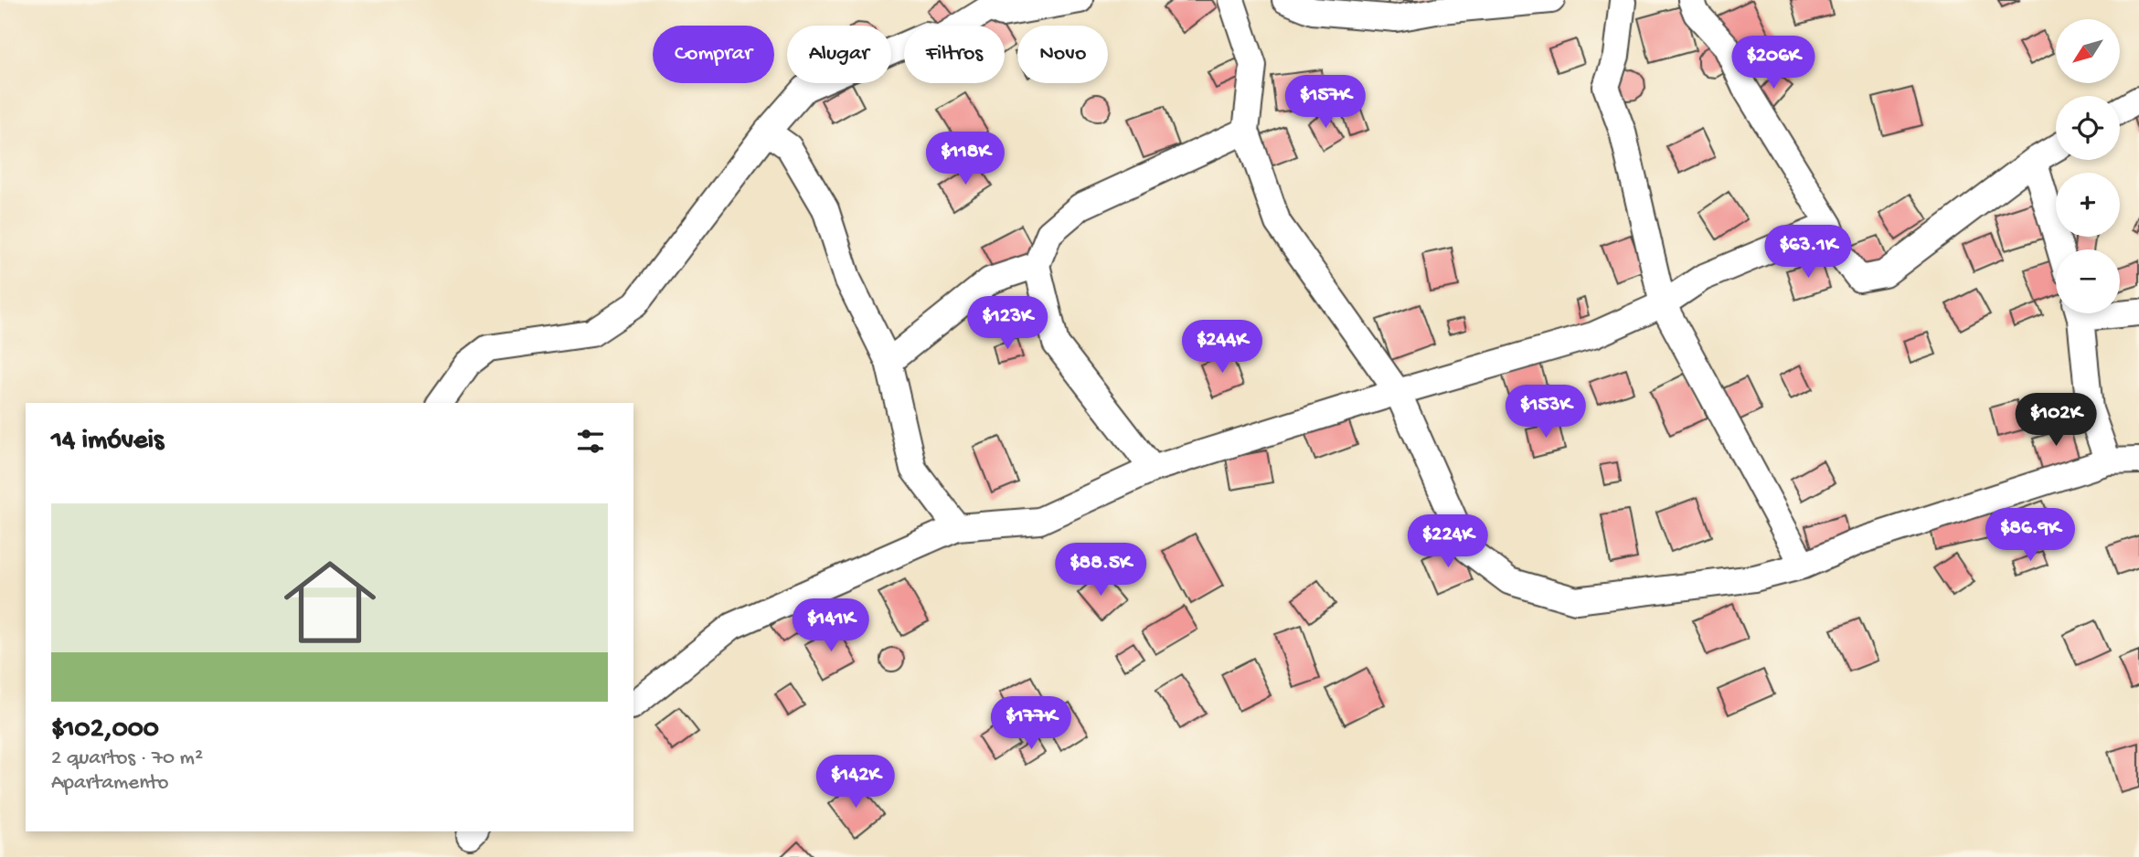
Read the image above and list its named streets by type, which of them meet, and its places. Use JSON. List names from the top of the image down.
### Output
{
  "north": "bottom left",
  "page": {
    "map_buttons": ["+", "−"],
    "chip": [
      "Comprar",
      "Alugar",
      "Filtros",
      "Novo"
    ],
    "price": [
      "$206K",
      "$157K",
      "$118K",
      "$63.1K",
      "$123K",
      "$244K",
      "$153K",
      "$102K",
      "$86.9K",
      "$224K",
      "$88.5K",
      "$141K",
      "$177K",
      "$142K"
    ],
    "heading": "14 imóveis",
    "list": [
      {
        "name": "$102,000",
        "note": "2 quartos · 70 m² · Apartamento"
      }
    ]
  }
}
